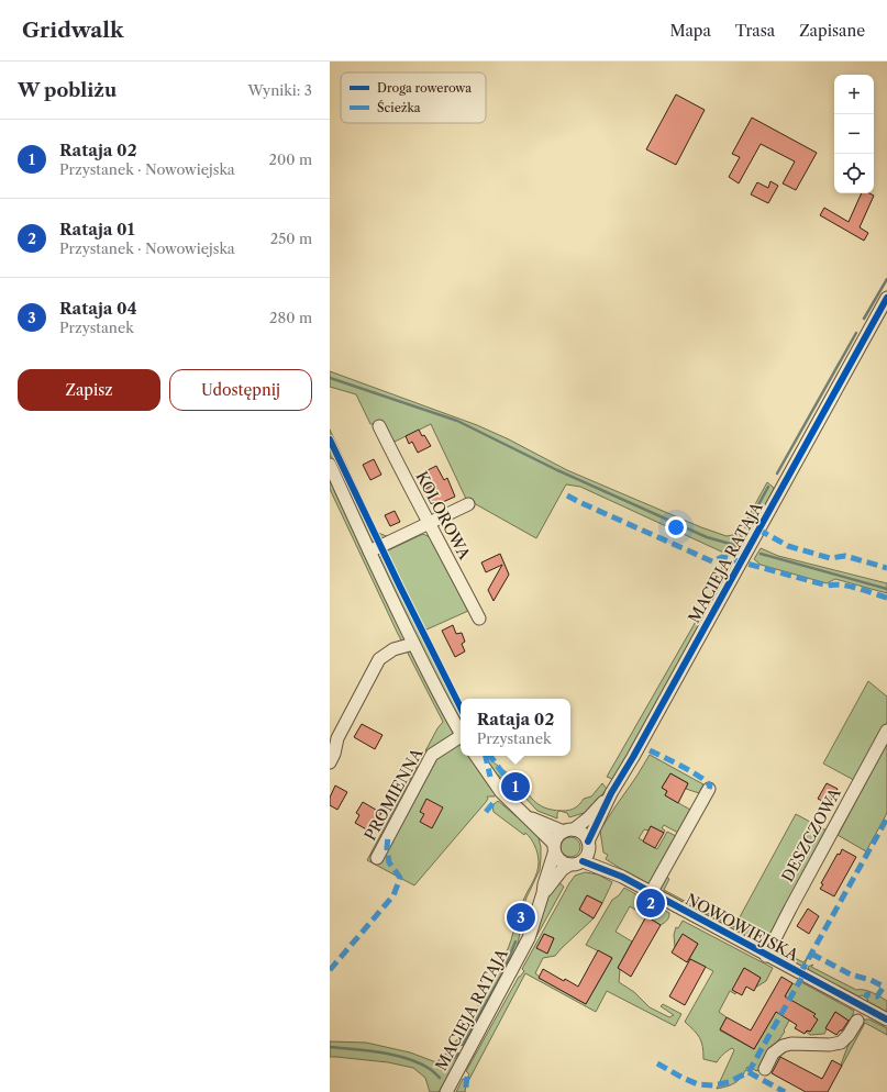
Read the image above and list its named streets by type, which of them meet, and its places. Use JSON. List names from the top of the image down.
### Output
{
  "streets": {
    "street": [
      "KOLOROWA",
      "MACIEJA RATAJA",
      "PROMIENNA",
      "DESZCZOWA",
      "NOWOWIEJSKA"
    ]
  },
  "crossings": [
    ["MACIEJA RATAJA", "NOWOWIEJSKA"],
    ["DESZCZOWA", "NOWOWIEJSKA"]
  ],
  "legend": ["Droga rowerowa", "Ścieżka"],
  "page": {
    "header": "Gridwalk",
    "nav": ["Mapa", "Trasa", "Zapisane"],
    "heading": ["W pobliżu", "Wyniki: 3"],
    "map_buttons": ["+", "−"],
    "list": [
      {
        "mark": "1",
        "name": "Rataja 02",
        "note": "Przystanek · Nowowiejska",
        "value": "200 m"
      },
      {
        "mark": "2",
        "name": "Rataja 01",
        "note": "Przystanek · Nowowiejska",
        "value": "250 m"
      },
      {
        "mark": "3",
        "name": "Rataja 04",
        "note": "Przystanek",
        "value": "280 m"
      }
    ],
    "buttons": ["Zapisz", "Udostępnij"],
    "popup": ["Rataja 02", "Przystanek"],
    "pins": ["1", "2", "3"]
  }
}
